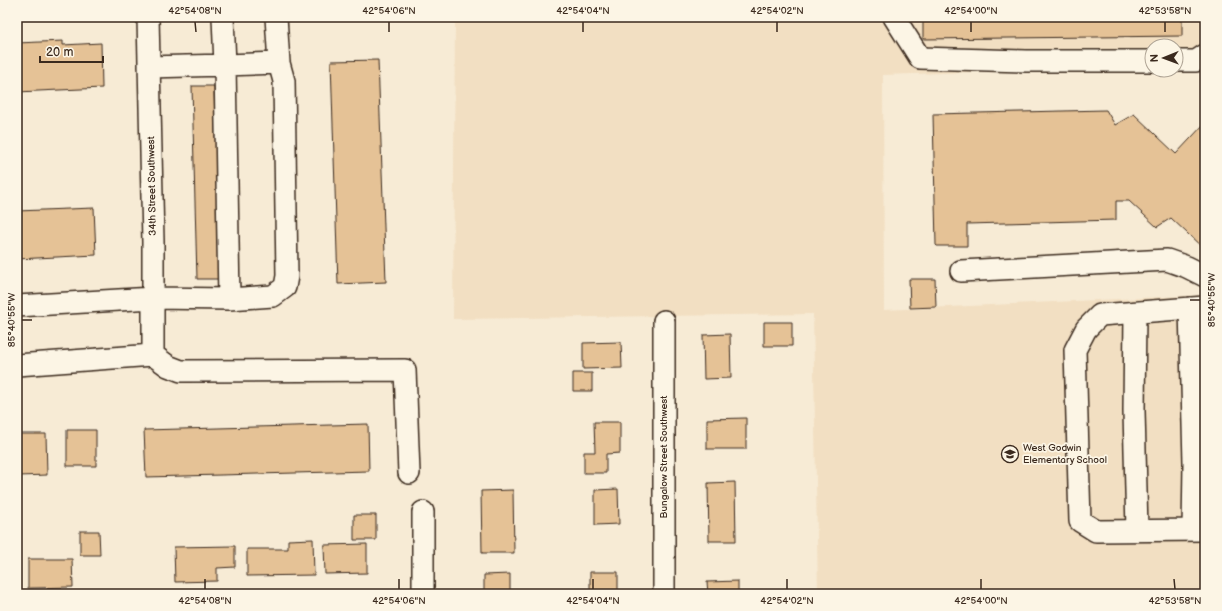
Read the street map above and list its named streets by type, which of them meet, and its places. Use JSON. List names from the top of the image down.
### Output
{
  "streets": {
    "street": ["34th Street Southwest", "Bungalow Street Southwest"]
  },
  "places": {
    "school or university": ["West Godwin Elementary School"]
  },
  "scale_bar": "20 m",
  "north": "left",
  "coordinates": [
    "42°54'08\"N",
    "42°54'06\"N",
    "42°54'04\"N",
    "42°54'02\"N",
    "42°54'00\"N",
    "42°53'58\"N",
    "85°40'55\"W"
  ]
}
